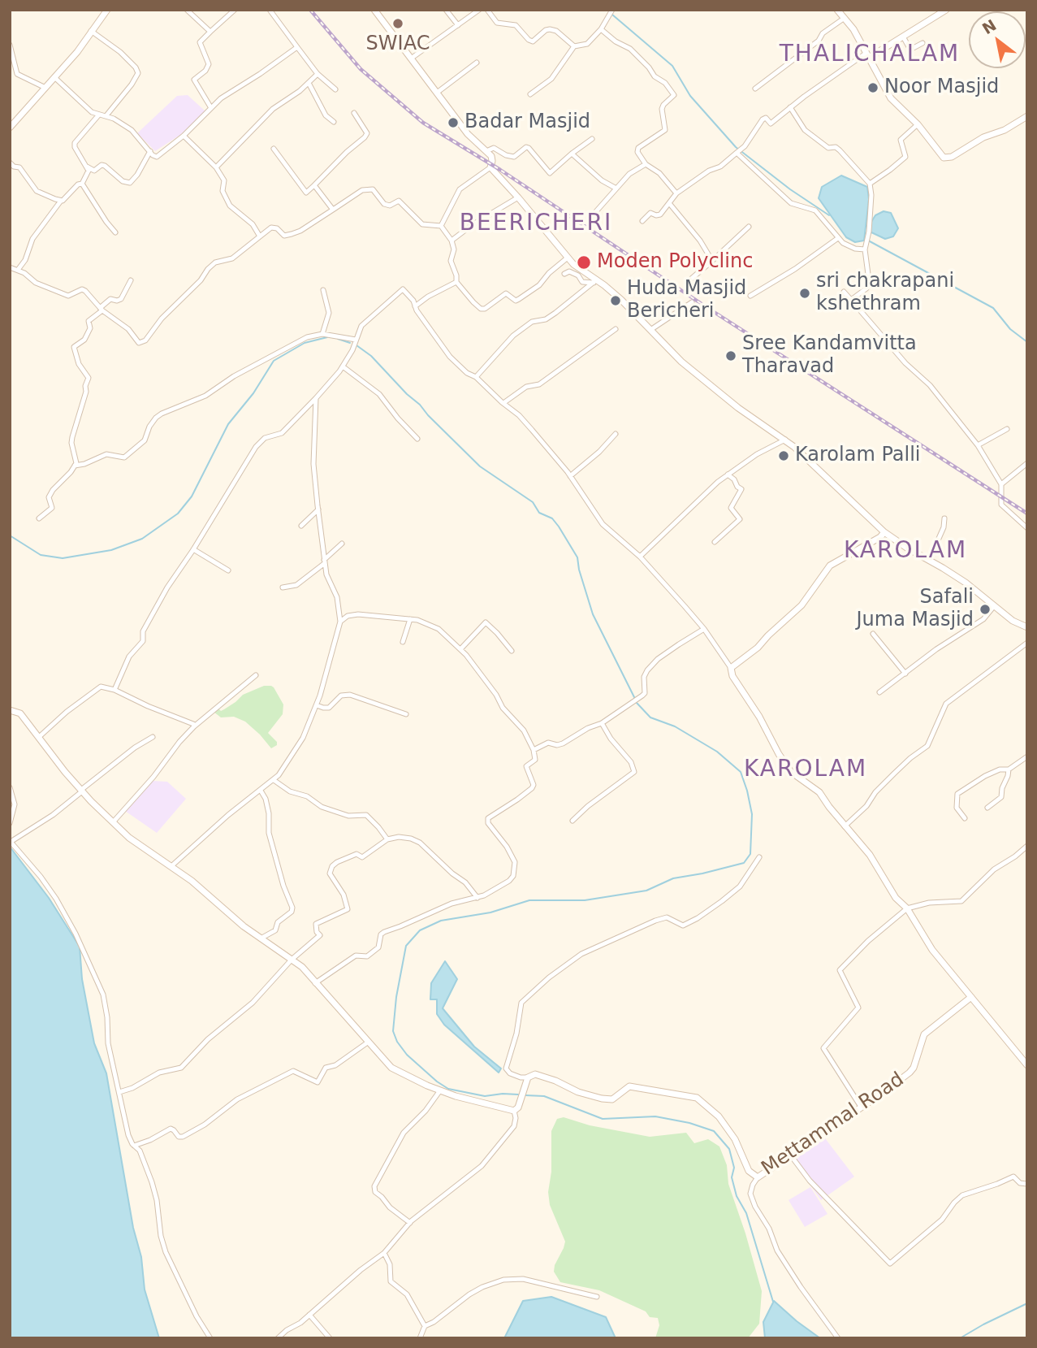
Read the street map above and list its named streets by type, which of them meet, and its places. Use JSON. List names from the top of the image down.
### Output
{
  "streets": {
    "main road": ["Mettammal Road"]
  },
  "districts": [
    "THALICHALAM",
    "BEERICHERI",
    "KAROLAM",
    "KAROLAM"
  ],
  "places": [
    "SWIAC",
    "Noor Masjid",
    "Badar Masjid",
    "Moden Polyclinc",
    "sri chakrapani kshethram",
    "Huda Masjid Bericheri",
    "Sree Kandamvitta Tharavad",
    "Karolam Palli",
    "Safali Juma Masjid"
  ],
  "north": "top left"
}
